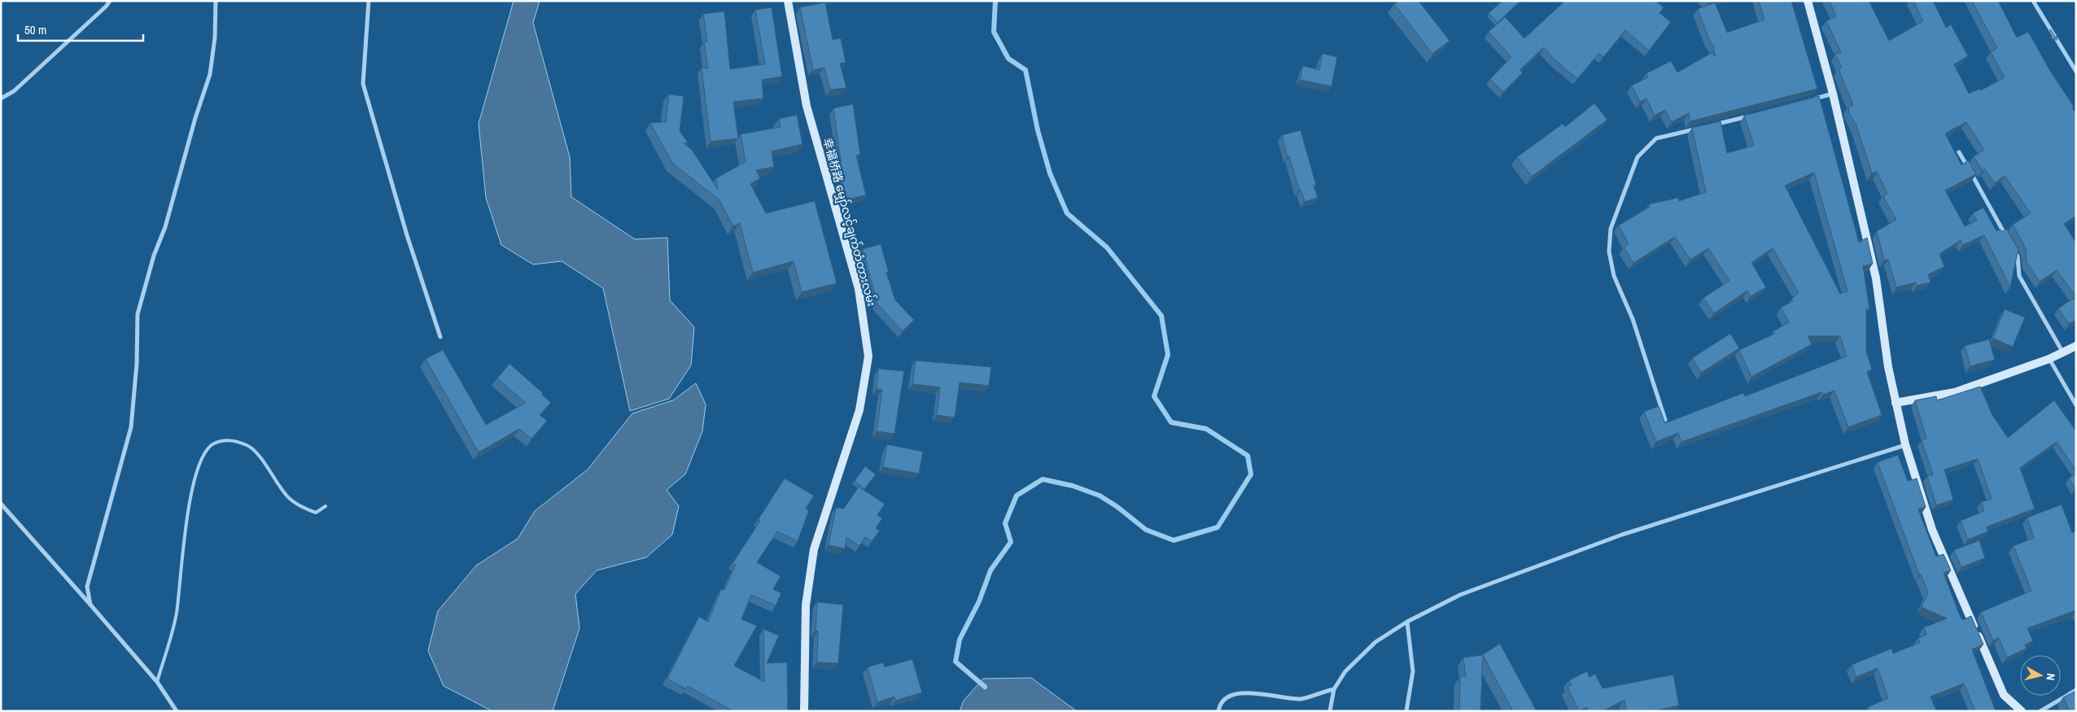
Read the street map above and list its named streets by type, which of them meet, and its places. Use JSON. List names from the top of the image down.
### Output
{
  "streets": {
    "street": ["幸福桥路 မျှော်လင့်ချက်တံတားလမ်း"]
  },
  "scale_bar": "50 m",
  "north": "right"
}
